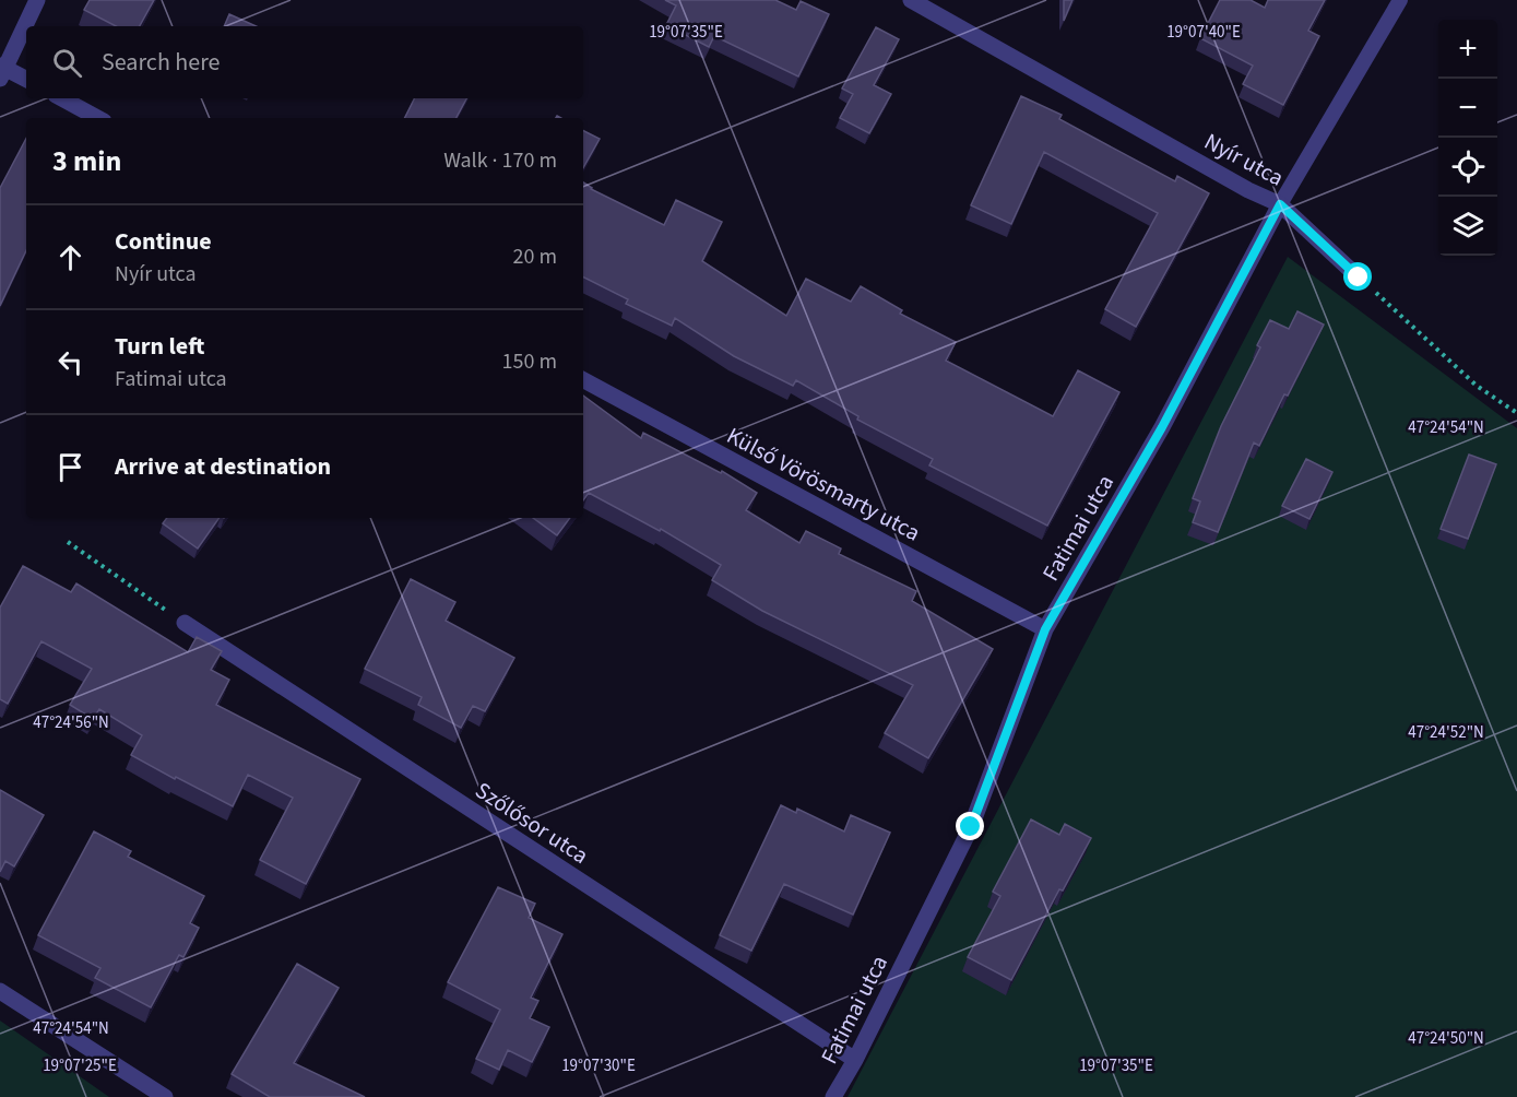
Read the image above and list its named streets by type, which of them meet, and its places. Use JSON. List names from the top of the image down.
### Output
{
  "streets": {
    "street": [
      "Nyír utca",
      "Külső Vörösmarty utca",
      "Fatimai utca",
      "Szőlősor utca"
    ]
  },
  "crossings": [
    ["Nyír utca", "Fatimai utca"],
    ["Külső Vörösmarty utca", "Fatimai utca"],
    ["Fatimai utca", "Szőlősor utca"]
  ],
  "page": {
    "map_buttons": ["+", "−"],
    "search": "Search here",
    "heading": ["3 min", "Walk · 170 m"],
    "list": [
      ["Continue", "Nyír utca", "20 m"],
      ["Turn left", "Fatimai utca", "150 m"],
      "Arrive at destination"
    ]
  },
  "coordinates": [
    "19°07'35\"E",
    "19°07'40\"E",
    "47°24'54\"N",
    "47°24'56\"N",
    "47°24'52\"N",
    "47°24'50\"N",
    "19°07'25\"E",
    "19°07'30\"E"
  ]
}
